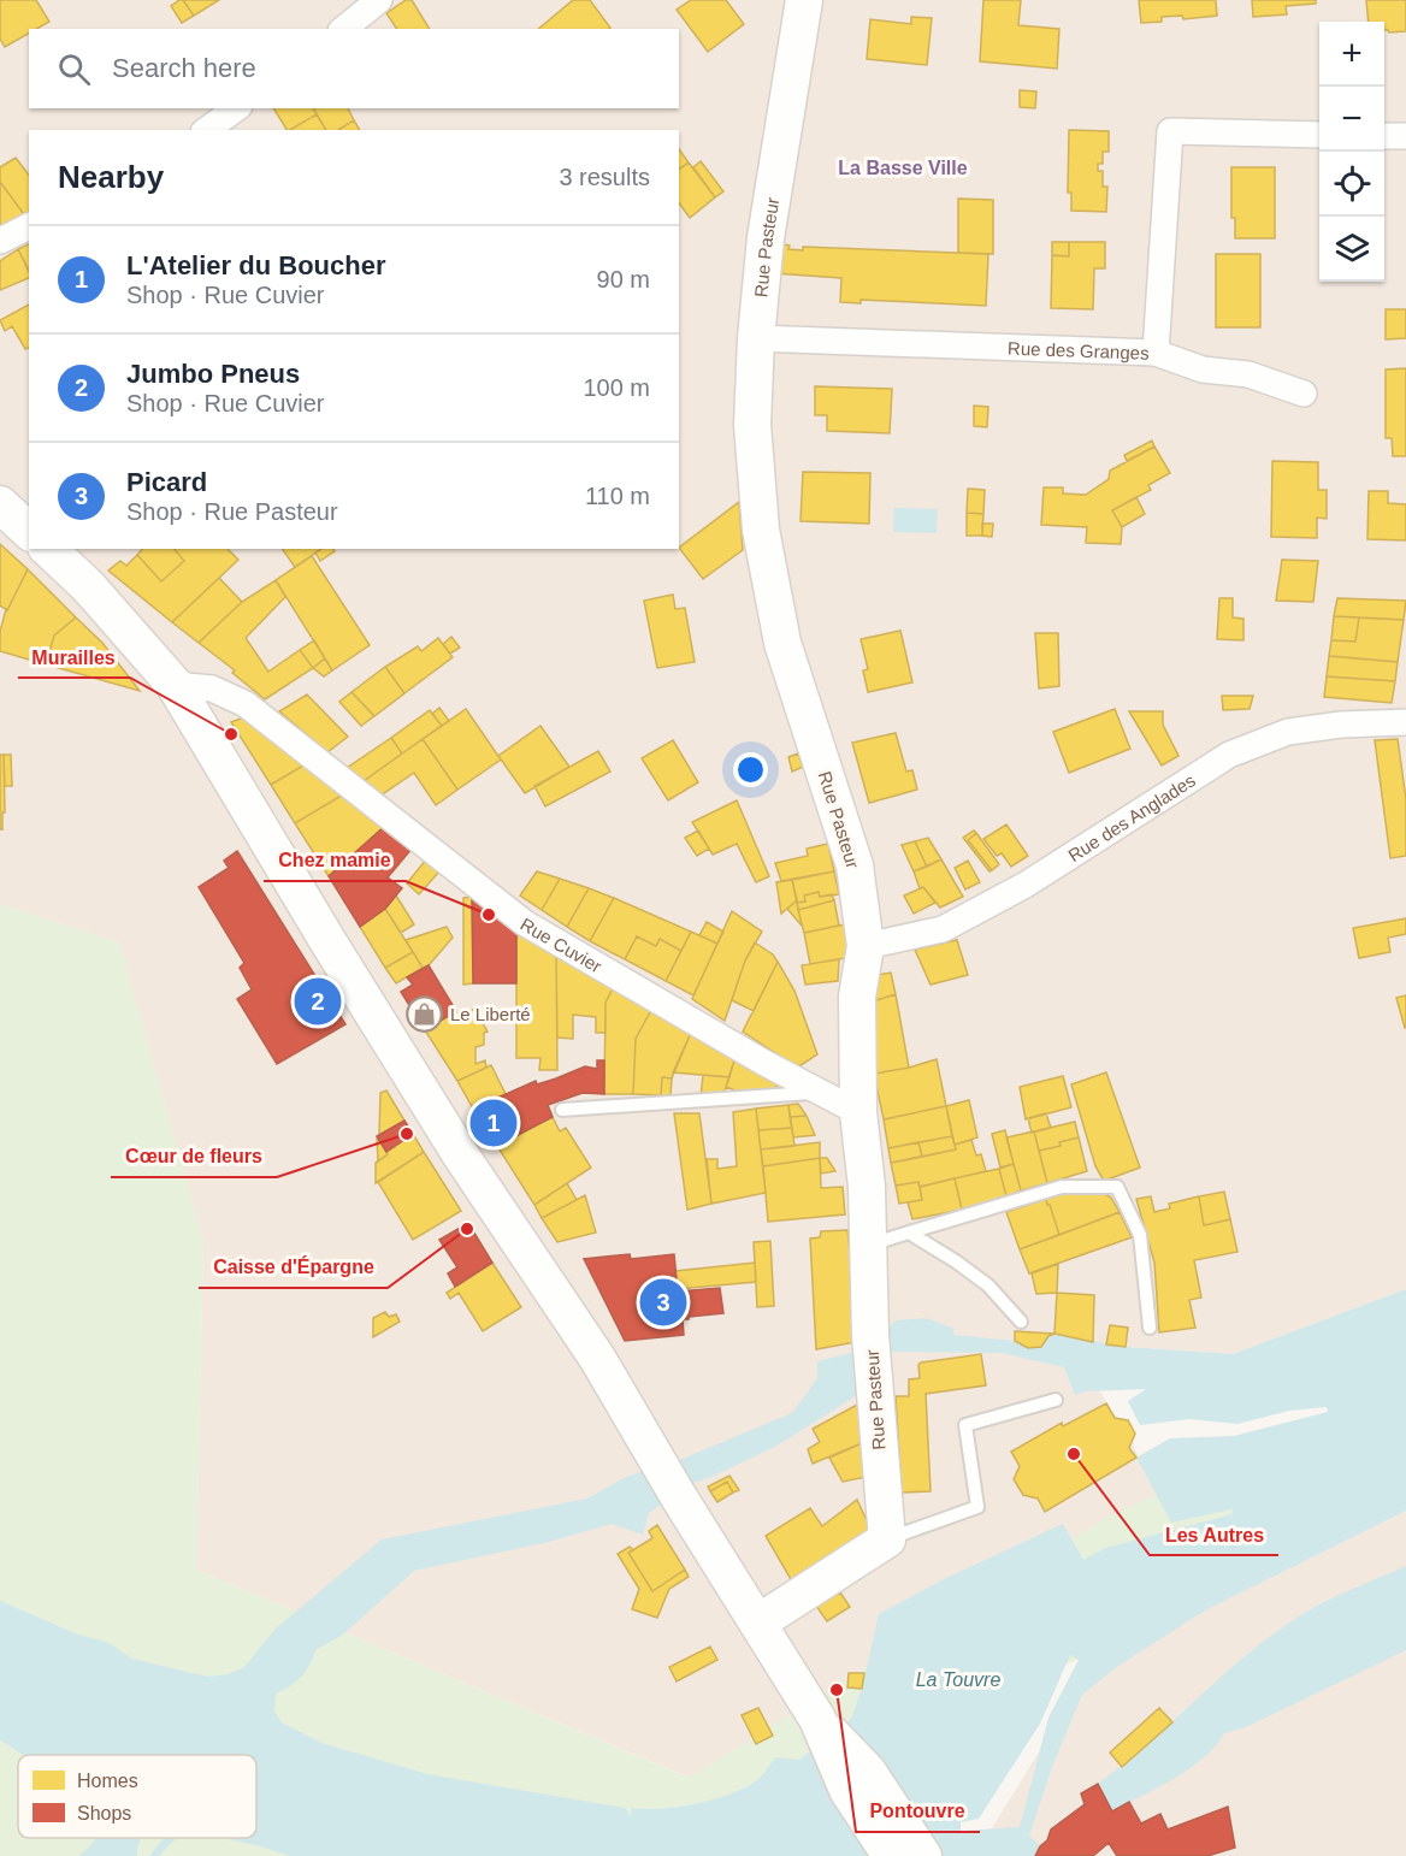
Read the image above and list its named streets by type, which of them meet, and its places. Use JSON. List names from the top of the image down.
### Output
{
  "streets": {
    "main road": ["Rue Pasteur"],
    "street": ["Rue des Granges", "Rue des Anglades", "Rue Cuvier"]
  },
  "crossings": [
    ["Rue Pasteur", "Rue des Granges"],
    ["Rue Pasteur", "Rue des Anglades"],
    ["Rue Pasteur", "Rue Cuvier"]
  ],
  "districts": ["La Basse Ville"],
  "water": ["La Touvre"],
  "places": {
    "other": [
      "Murailles",
      "Chez mamie",
      "Cœur de fleurs",
      "Caisse d'Épargne",
      "Les Autres",
      "Pontouvre"
    ],
    "shop": ["Le Liberté"]
  },
  "legend": ["Homes", "Shops"],
  "page": {
    "map_buttons": ["+", "−"],
    "search": "Search here",
    "heading": ["Nearby", "3 results"],
    "list": [
      {
        "mark": "1",
        "name": "L'Atelier du Boucher",
        "note": "Shop · Rue Cuvier",
        "value": "90 m"
      },
      {
        "mark": "2",
        "name": "Jumbo Pneus",
        "note": "Shop · Rue Cuvier",
        "value": "100 m"
      },
      {
        "mark": "3",
        "name": "Picard",
        "note": "Shop · Rue Pasteur",
        "value": "110 m"
      }
    ],
    "pins": ["2", "1", "3"]
  }
}
